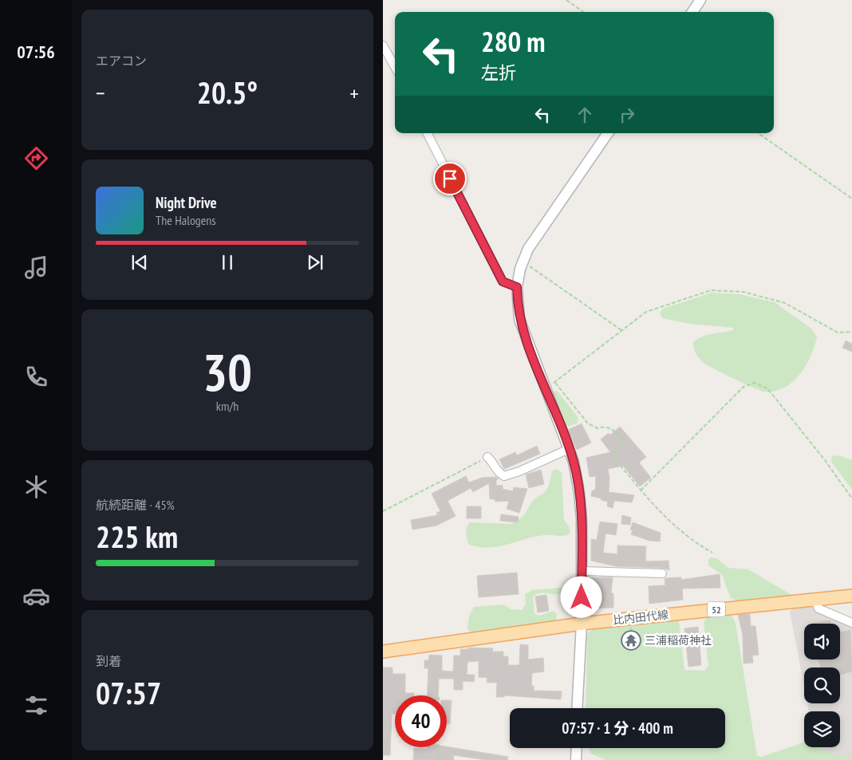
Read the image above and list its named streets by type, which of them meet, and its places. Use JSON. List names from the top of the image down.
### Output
{
  "streets": {
    "main road": ["52", "比内田代線"]
  },
  "places": {
    "temple": ["三浦稲荷神社"]
  },
  "page": {
    "tabs": "07:56",
    "tile": [
      "エアコン",
      ["30", "km/h"],
      ["航続距離 · 45%", "225 km"],
      ["到着", "07:57"]
    ],
    "turn": ["280 m", "左折"],
    "heat": ["−", "20.5°", "+"],
    "song": ["Night Drive", "The Halogens"],
    "limit": "40",
    "trip": "07:57 · 1 分 · 400 m"
  }
}
